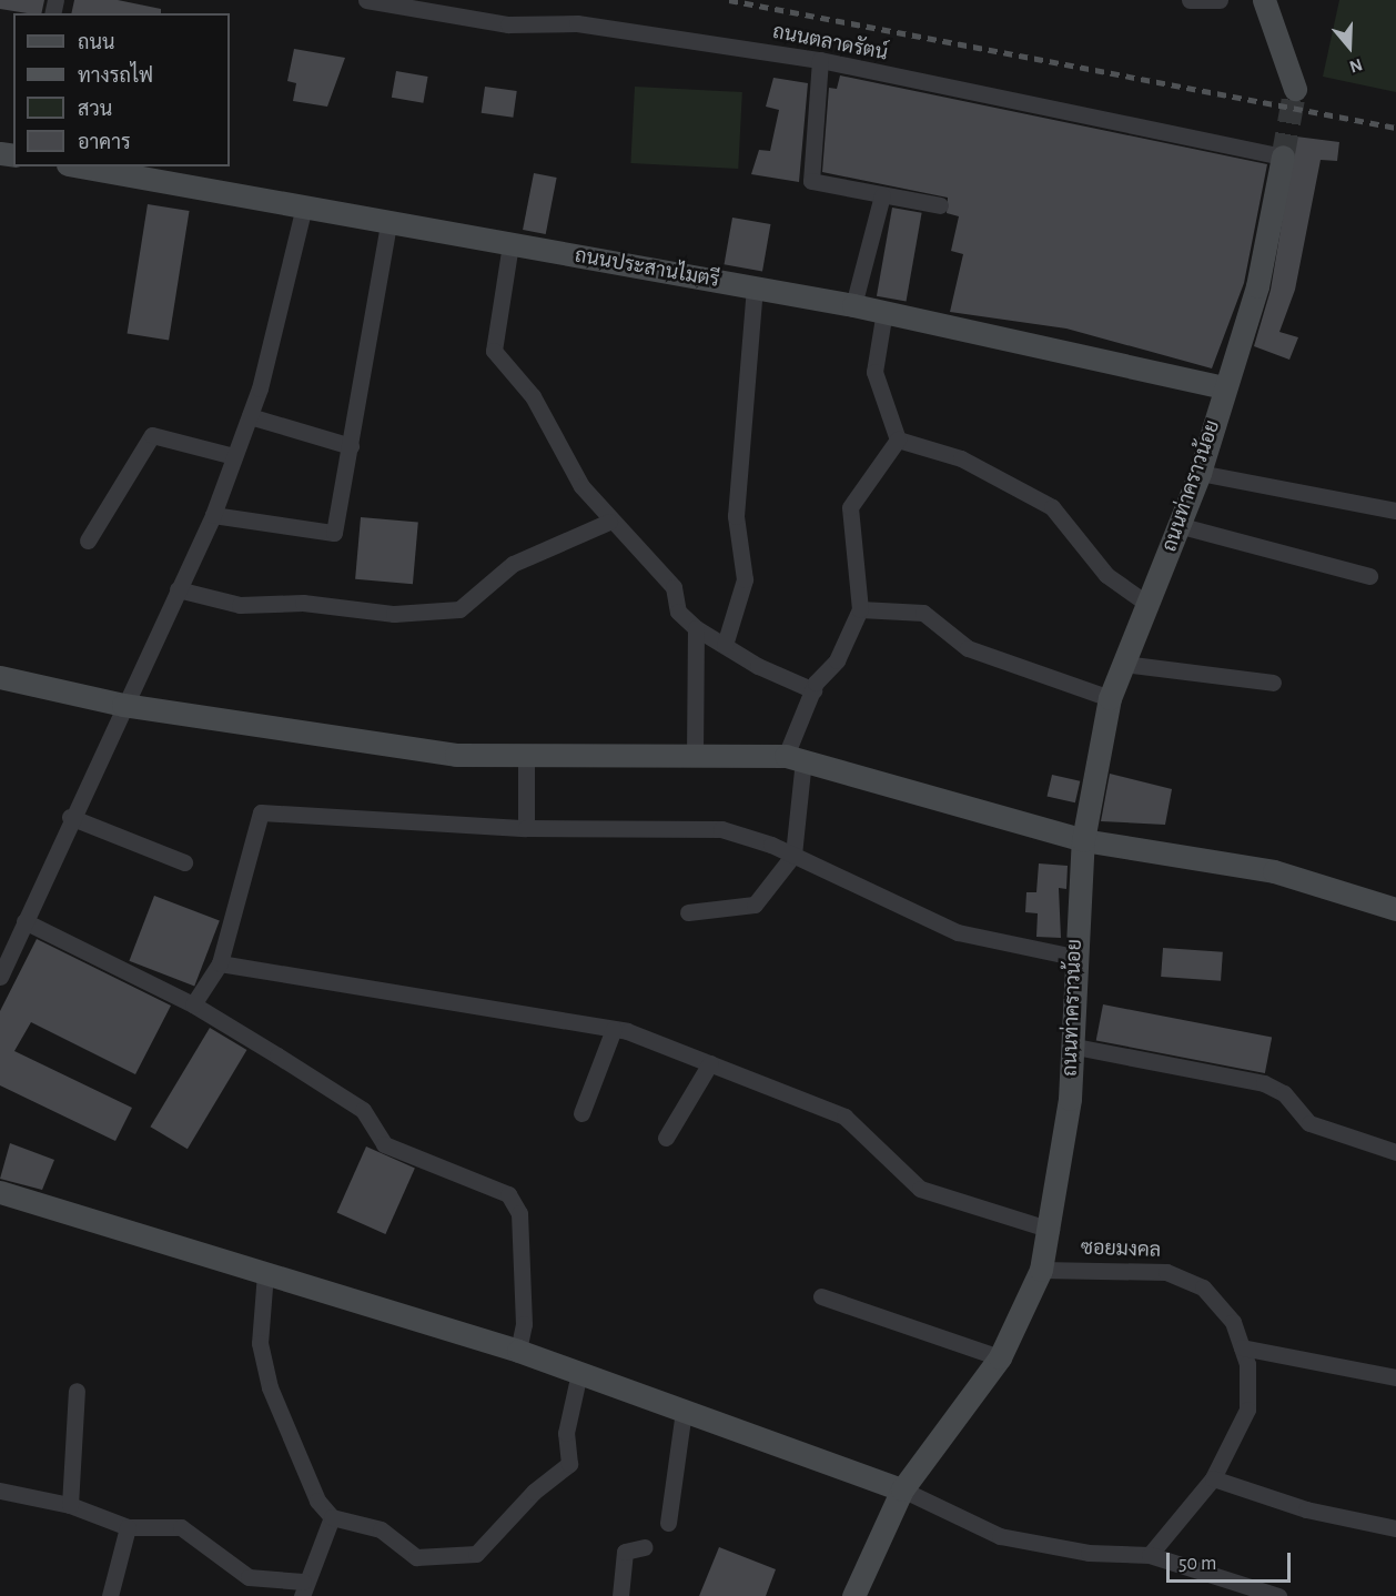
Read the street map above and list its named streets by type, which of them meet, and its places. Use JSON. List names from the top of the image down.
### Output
{
  "streets": {
    "street": [
      "ถนนตลาดรัตน์",
      "ถนนประสานไมตรี",
      "ถนนท่าคราวน้อย",
      "ซอยมงคล"
    ]
  },
  "crossings": [
    ["ถนนตลาดรัตน์", "ถนนท่าคราวน้อย"],
    ["ถนนประสานไมตรี", "ถนนท่าคราวน้อย"],
    ["ถนนท่าคราวน้อย", "ซอยมงคล"]
  ],
  "legend": [
    "ถนน",
    "ทางรถไฟ",
    "สวน",
    "อาคาร"
  ],
  "scale_bar": "50 m",
  "north": "bottom"
}
